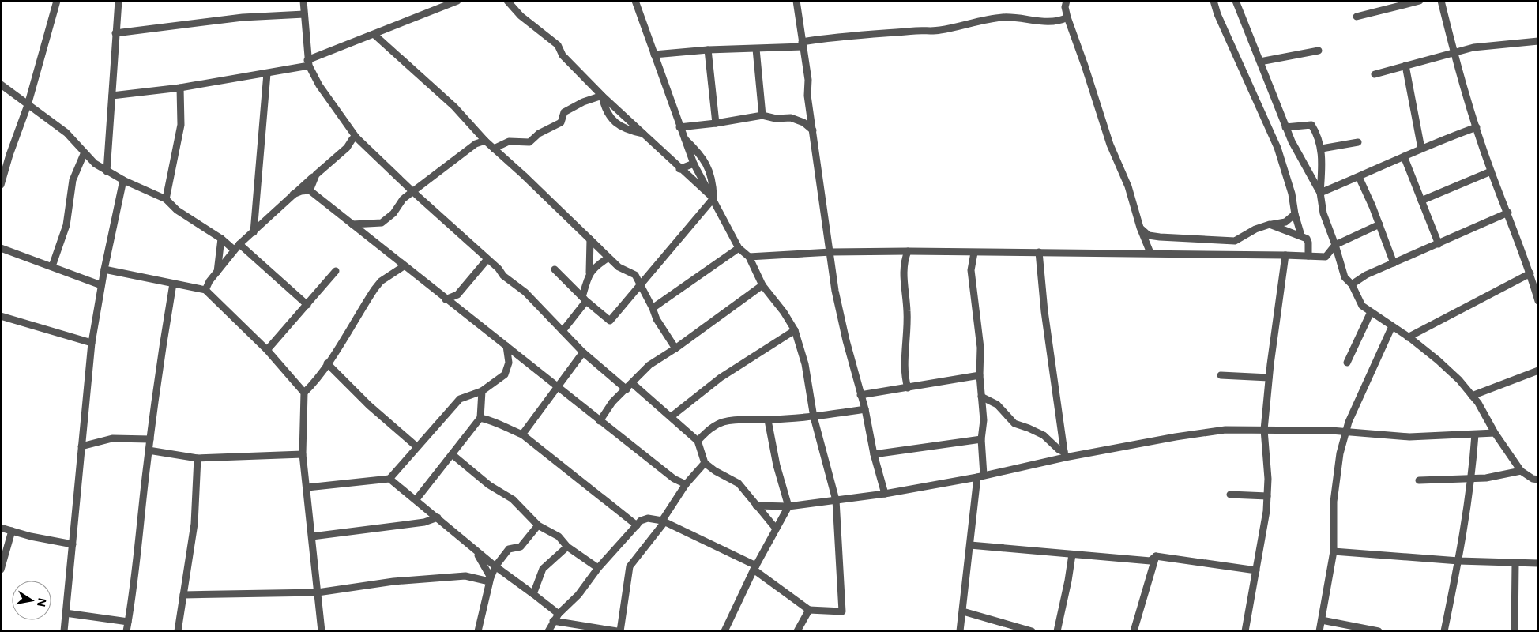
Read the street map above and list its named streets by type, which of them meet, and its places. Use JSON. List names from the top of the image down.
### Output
{
  "north": "right"
}
